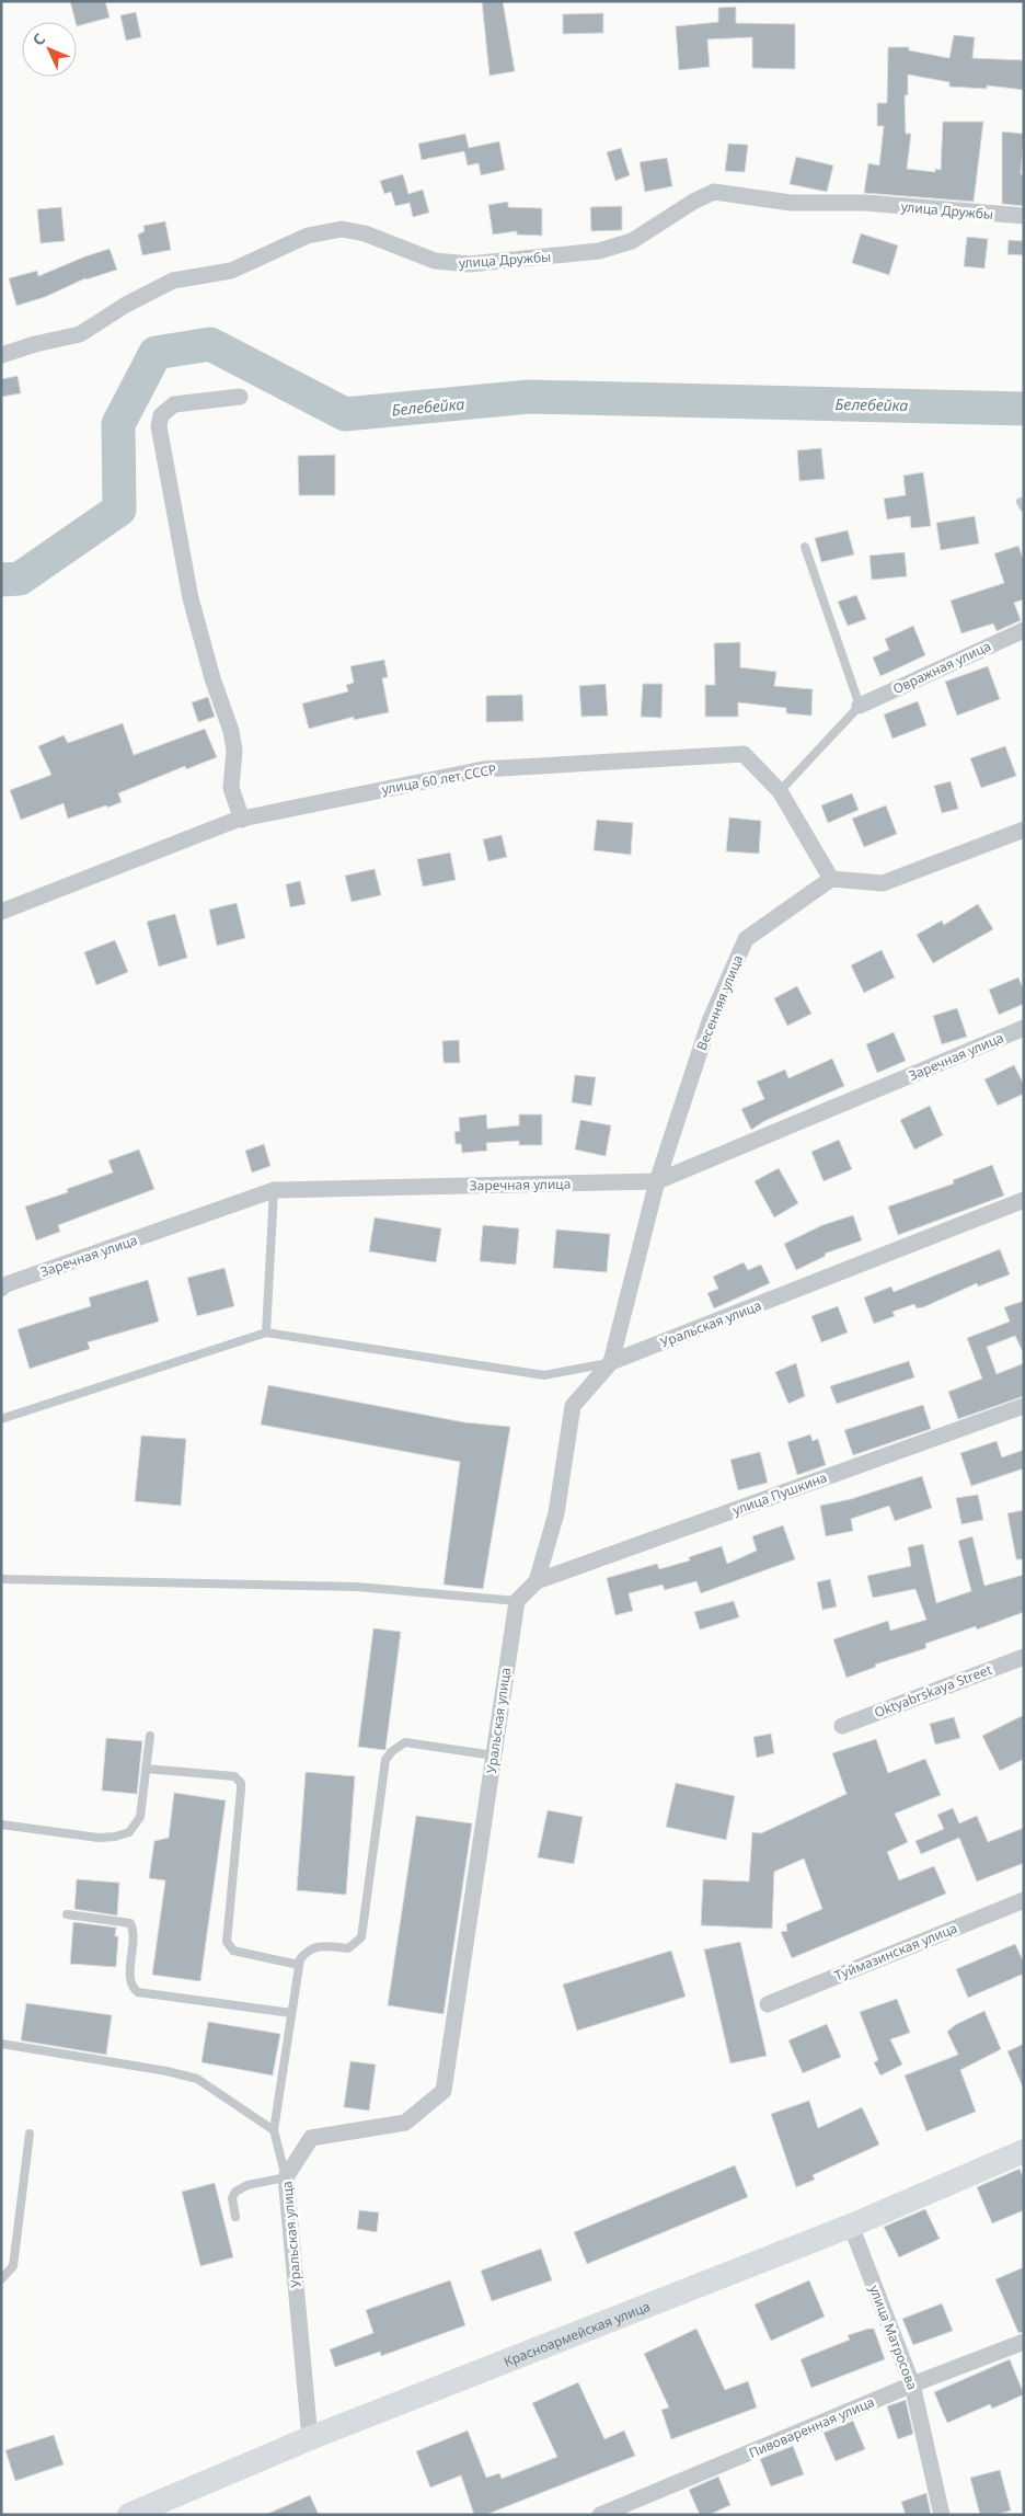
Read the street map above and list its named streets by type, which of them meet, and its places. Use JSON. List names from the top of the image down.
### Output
{
  "streets": {
    "main road": ["Красноармейская улица"],
    "street": [
      "улица Дружбы",
      "Овражная улица",
      "улица 60 лет СССР",
      "Весенняя улица",
      "Заречная улица",
      "Уральская улица",
      "улица Пушкина",
      "Oktyabrskaya Street",
      "Туймазинская улица",
      "улица Матросова",
      "Пивоваренная улица"
    ]
  },
  "crossings": [
    ["улица 60 лет СССР", "Весенняя улица"],
    ["Весенняя улица", "Заречная улица"],
    ["Весенняя улица", "Уральская улица"],
    ["Уральская улица", "улица Пушкина"],
    ["Уральская улица", "Красноармейская улица"],
    ["Красноармейская улица", "улица Матросова"],
    ["улица Матросова", "Пивоваренная улица"]
  ],
  "water": ["Белебейка"],
  "north": "top left"
}
